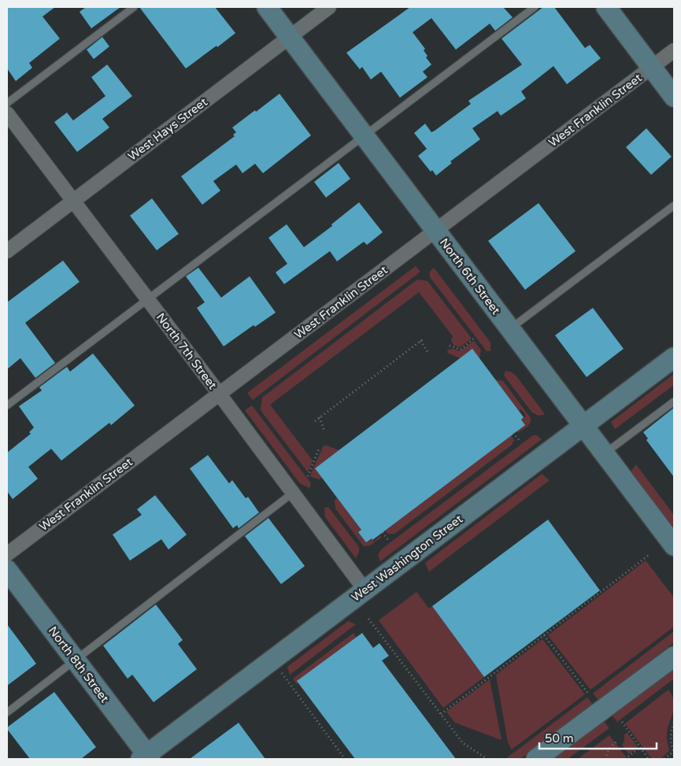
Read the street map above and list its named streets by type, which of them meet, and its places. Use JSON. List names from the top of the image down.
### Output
{
  "streets": {
    "street": [
      "West Franklin Street",
      "West Hays Street",
      "North 6th Street",
      "North 7th Street",
      "West Washington Street",
      "North 8th Street"
    ]
  },
  "crossings": [
    ["West Franklin Street", "North 6th Street"],
    ["West Franklin Street", "North 7th Street"],
    ["West Hays Street", "North 6th Street"],
    ["West Hays Street", "North 7th Street"],
    ["North 6th Street", "West Washington Street"],
    ["North 7th Street", "West Washington Street"],
    ["West Washington Street", "North 8th Street"]
  ],
  "scale_bar": "50 m"
}
